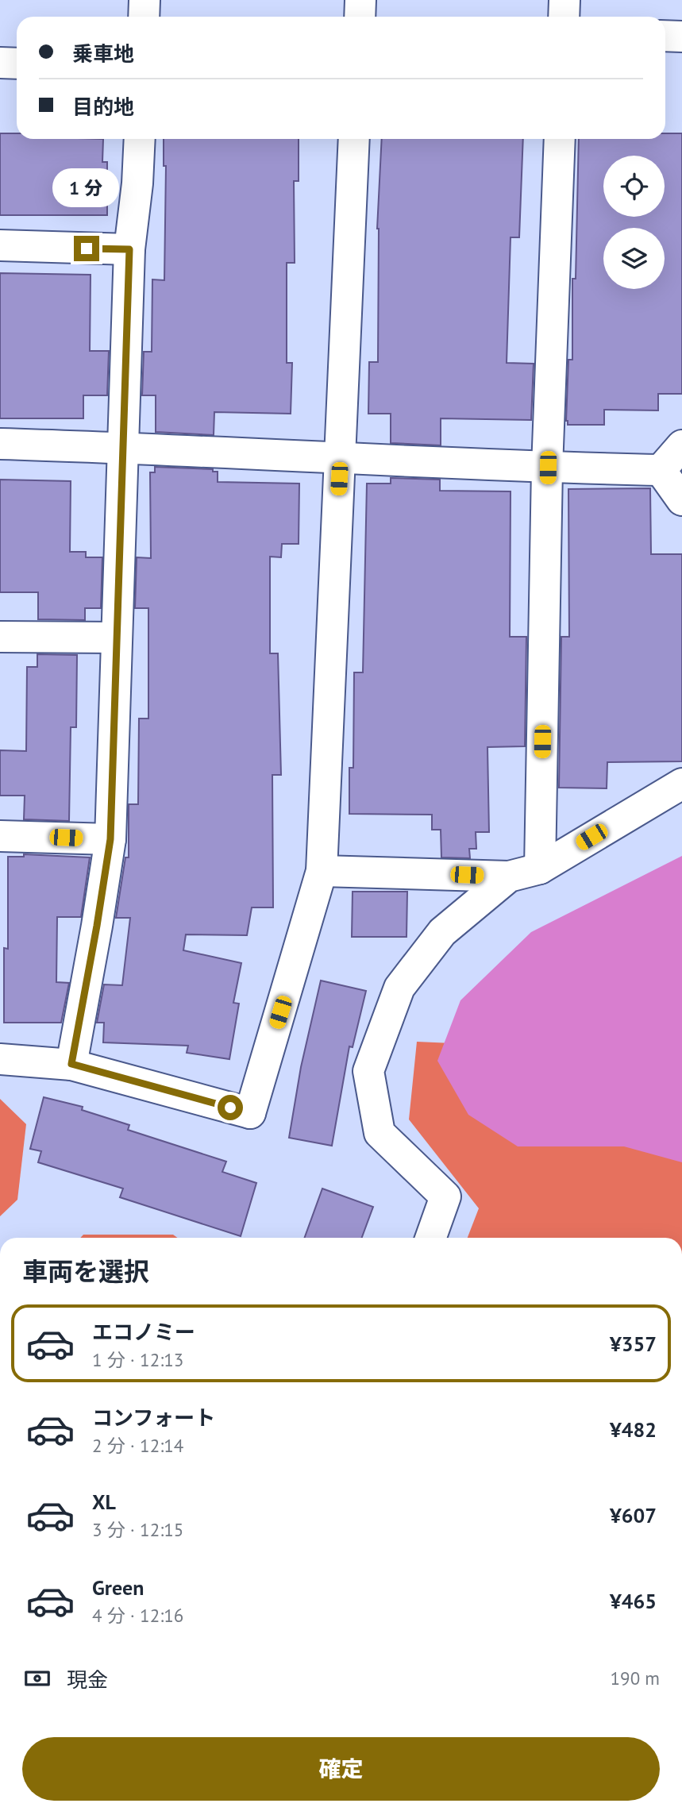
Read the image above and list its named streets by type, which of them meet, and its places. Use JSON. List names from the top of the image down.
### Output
{
  "page": {
    "banner": ["乗車地", "目的地"],
    "bubble": "1 分",
    "heading": "車両を選択",
    "list": [
      {
        "name": "エコノミー",
        "note": "1 分 · 12:13",
        "value": "¥357"
      },
      {
        "name": "コンフォート",
        "note": "2 分 · 12:14",
        "value": "¥482"
      },
      {
        "name": "XL",
        "note": "3 分 · 12:15",
        "value": "¥607"
      },
      {
        "name": "Green",
        "note": "4 分 · 12:16",
        "value": "¥465"
      }
    ],
    "pay": ["現金", "190 m"],
    "buttons": "確定"
  }
}
